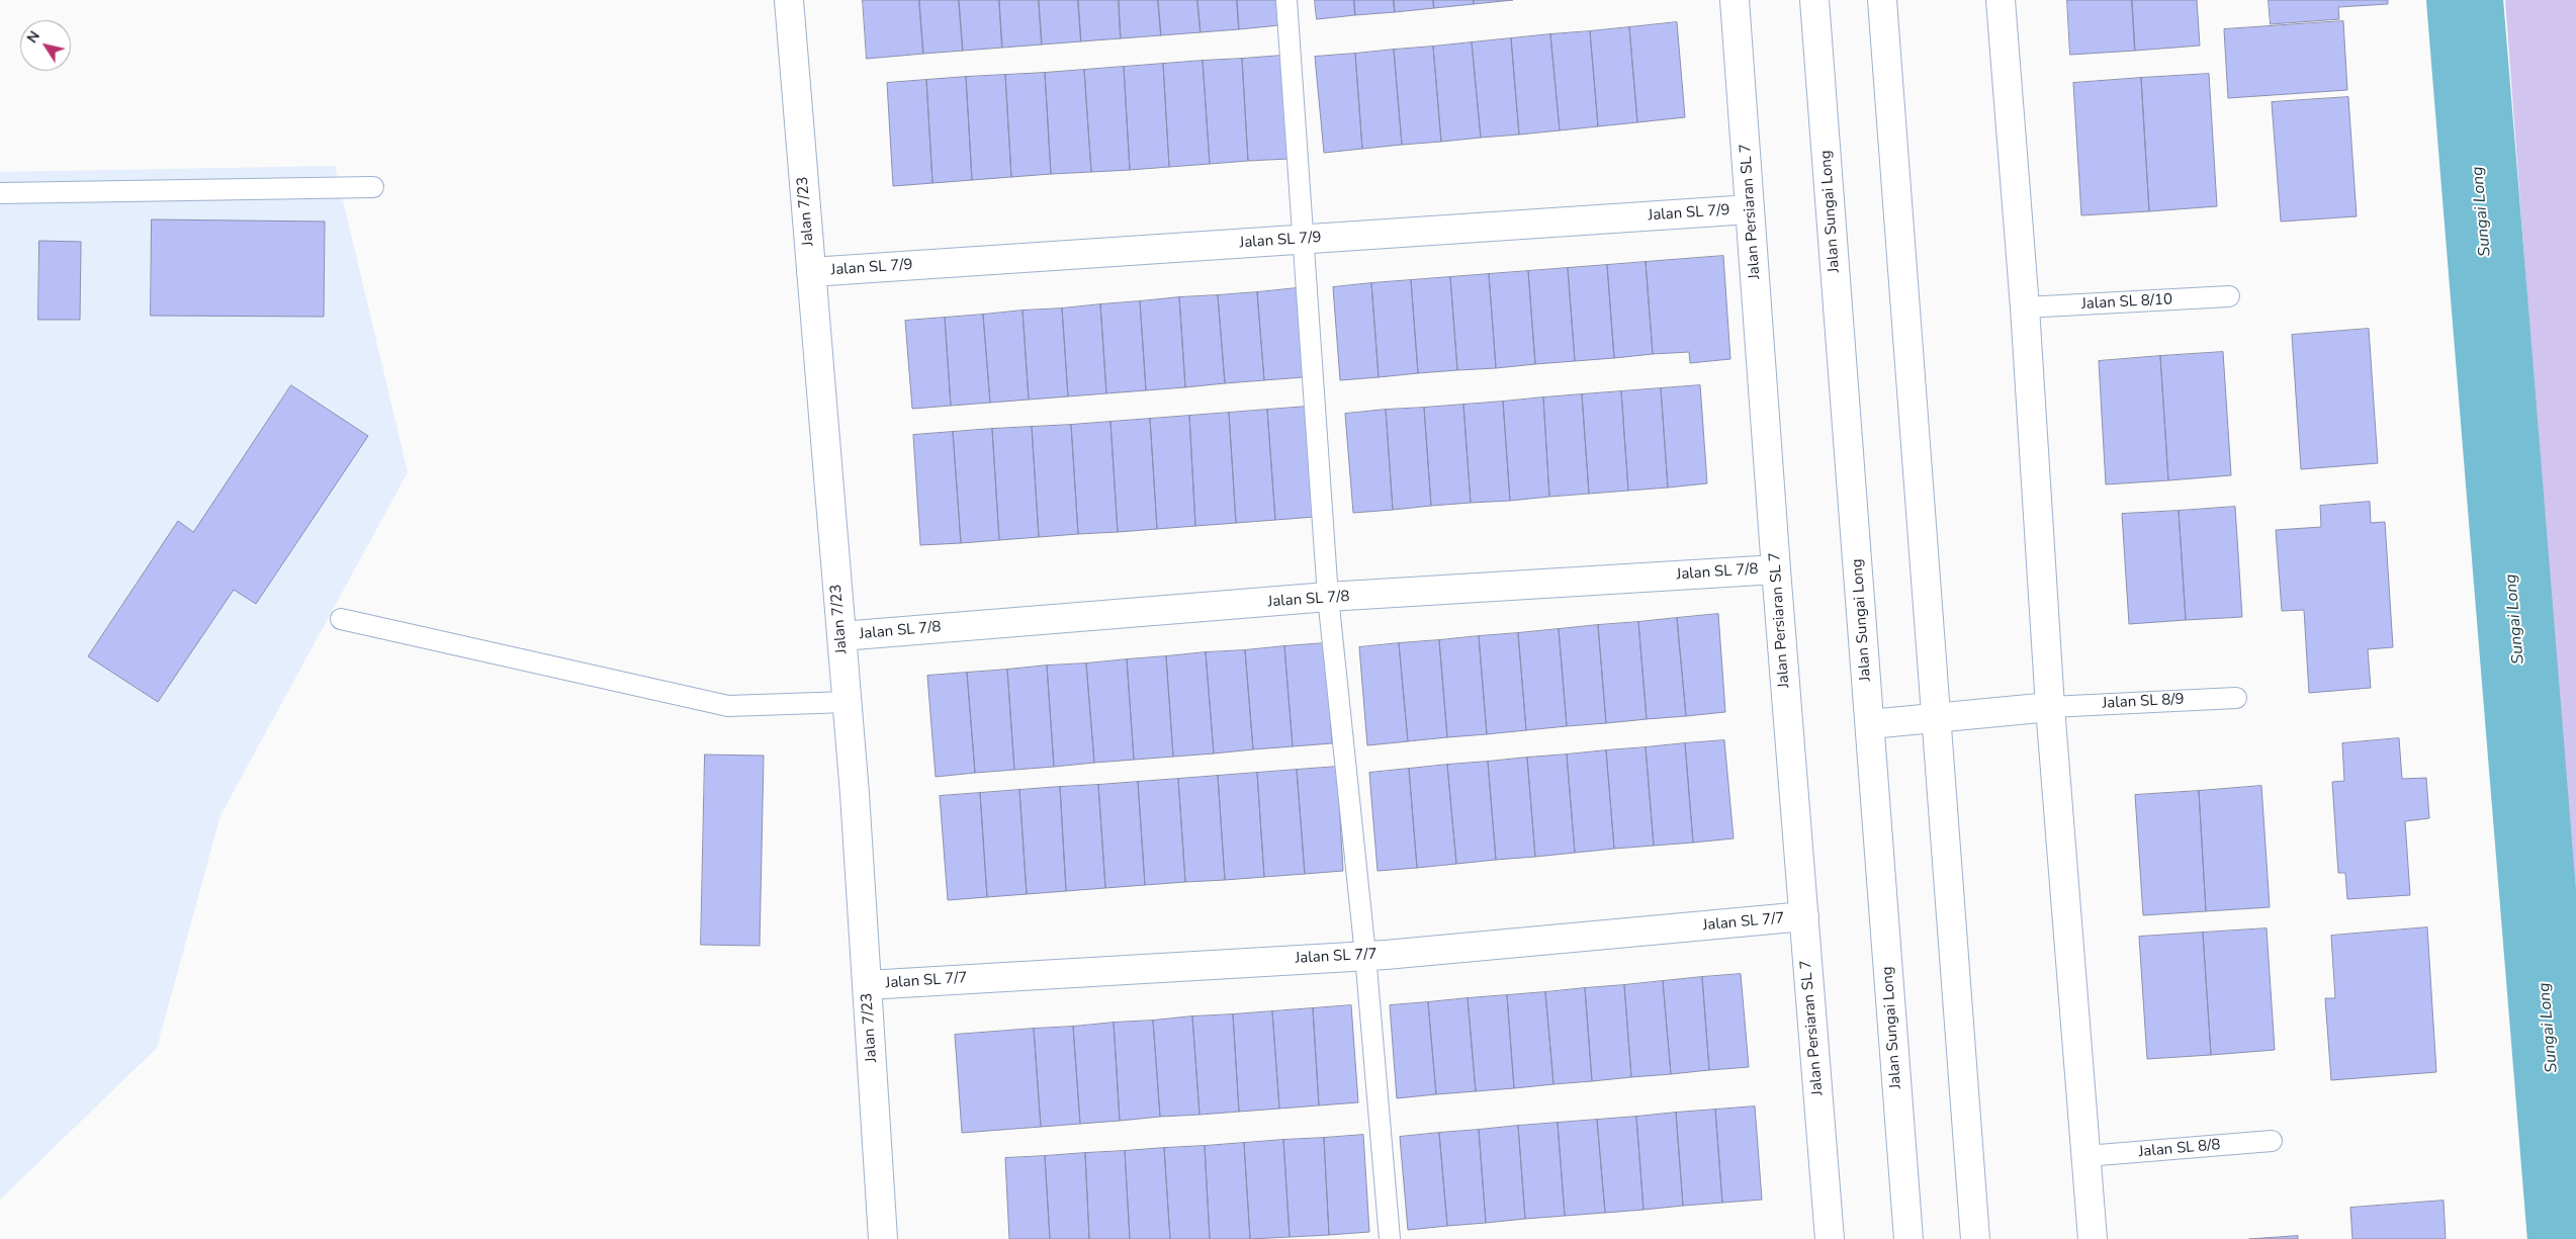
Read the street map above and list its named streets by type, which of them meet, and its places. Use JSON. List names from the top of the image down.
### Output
{
  "streets": {
    "street": [
      "Jalan 7/23",
      "Jalan Persiaran SL 7",
      "Jalan Sungai Long",
      "Jalan SL 7/9",
      "Jalan SL 7/8",
      "Jalan SL 7/7"
    ],
    "lane": ["Jalan SL 8/10", "Jalan SL 8/9", "Jalan SL 8/8"]
  },
  "crossings": [
    ["Jalan 7/23", "Jalan SL 7/9"],
    ["Jalan 7/23", "Jalan SL 7/8"],
    ["Jalan 7/23", "Jalan SL 7/7"],
    ["Jalan Persiaran SL 7", "Jalan SL 7/9"],
    ["Jalan Persiaran SL 7", "Jalan SL 7/8"],
    ["Jalan Persiaran SL 7", "Jalan SL 7/7"]
  ],
  "water": ["Sungai Long"],
  "north": "top left"
}
